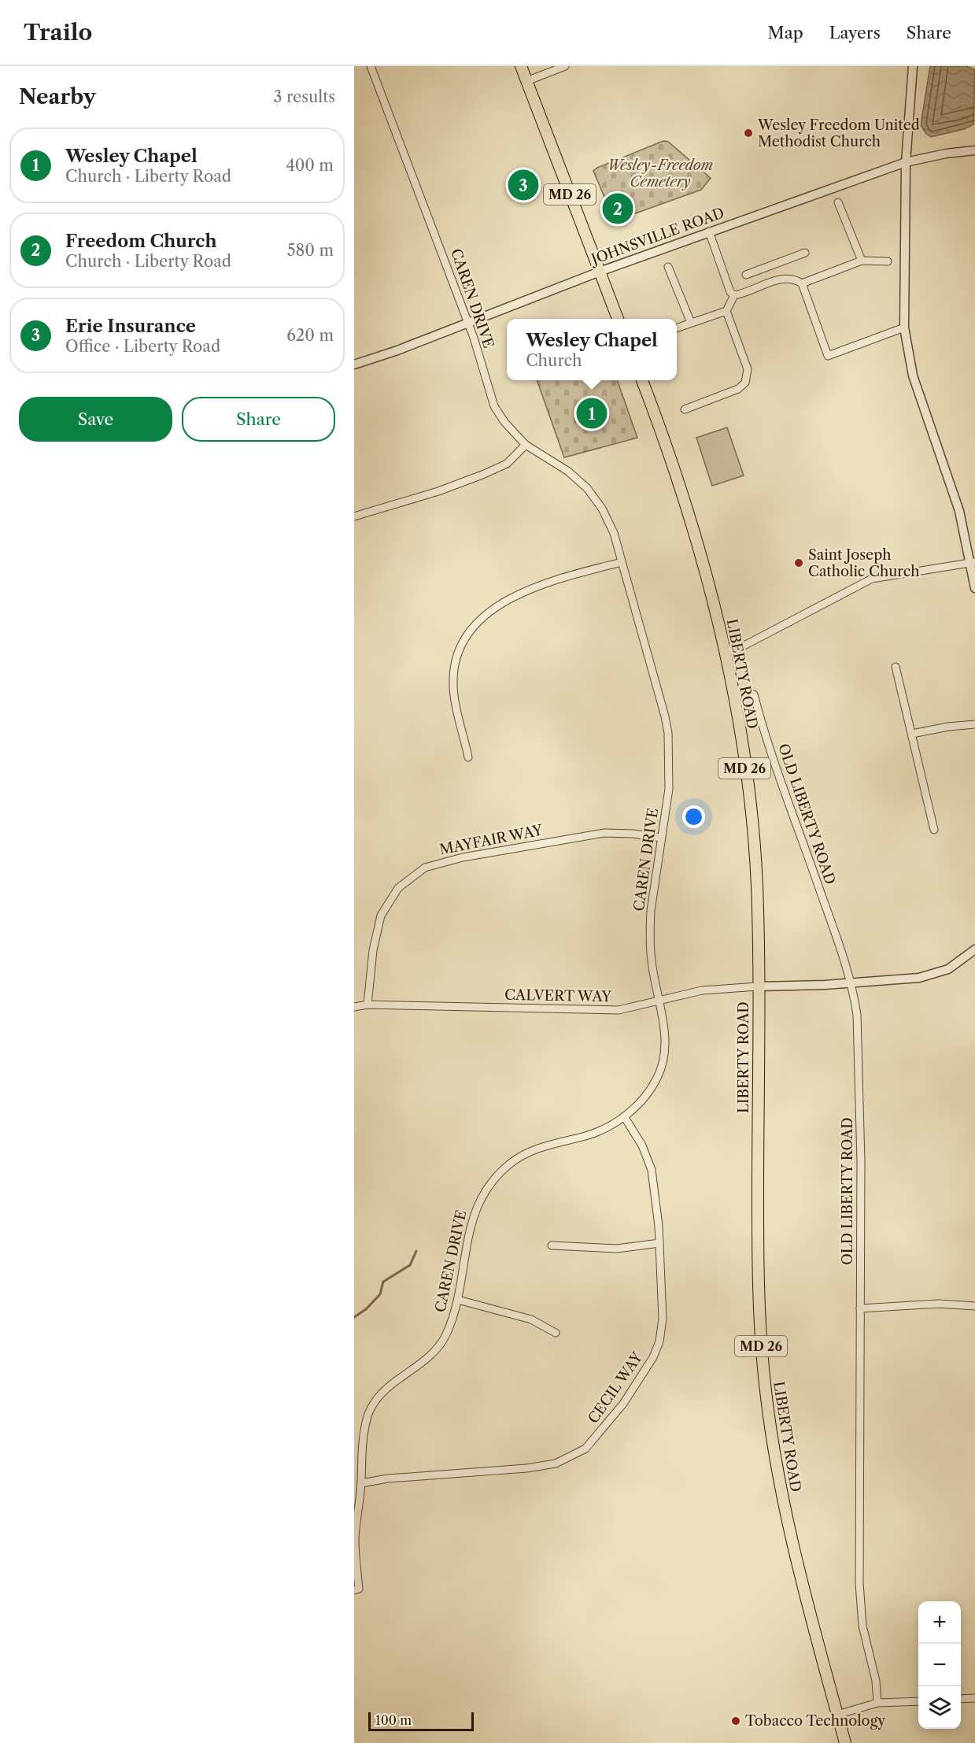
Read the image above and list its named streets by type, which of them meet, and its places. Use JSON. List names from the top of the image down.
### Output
{
  "streets": {
    "main road": ["MD 26", "LIBERTY ROAD"],
    "street": [
      "JOHNSVILLE ROAD",
      "CAREN DRIVE",
      "OLD LIBERTY ROAD",
      "MAYFAIR WAY",
      "CALVERT WAY",
      "CECIL WAY"
    ]
  },
  "crossings": [
    ["MD 26", "JOHNSVILLE ROAD"],
    ["JOHNSVILLE ROAD", "CAREN DRIVE"],
    ["CAREN DRIVE", "MAYFAIR WAY"],
    ["CAREN DRIVE", "CALVERT WAY"],
    ["CAREN DRIVE", "CECIL WAY"],
    ["LIBERTY ROAD", "CALVERT WAY"],
    ["MAYFAIR WAY", "CALVERT WAY"]
  ],
  "parks": ["Wesley-Freedom Cemetery"],
  "places": ["Wesley Freedom United Methodist Church", "Saint Joseph Catholic Church", "Tobacco Technology"],
  "scale_bar": "100 m",
  "page": {
    "header": "Trailo",
    "nav": ["Map", "Layers", "Share"],
    "heading": ["Nearby", "3 results"],
    "list": [
      {
        "mark": "1",
        "name": "Wesley Chapel",
        "note": "Church · Liberty Road",
        "value": "400 m"
      },
      {
        "mark": "2",
        "name": "Freedom Church",
        "note": "Church · Liberty Road",
        "value": "580 m"
      },
      {
        "mark": "3",
        "name": "Erie Insurance",
        "note": "Office · Liberty Road",
        "value": "620 m"
      }
    ],
    "pins": ["3", "2", "1"],
    "popup": ["Wesley Chapel", "Church"],
    "buttons": ["Save", "Share"],
    "map_buttons": ["+", "−"],
    "scale": "100 m"
  }
}
